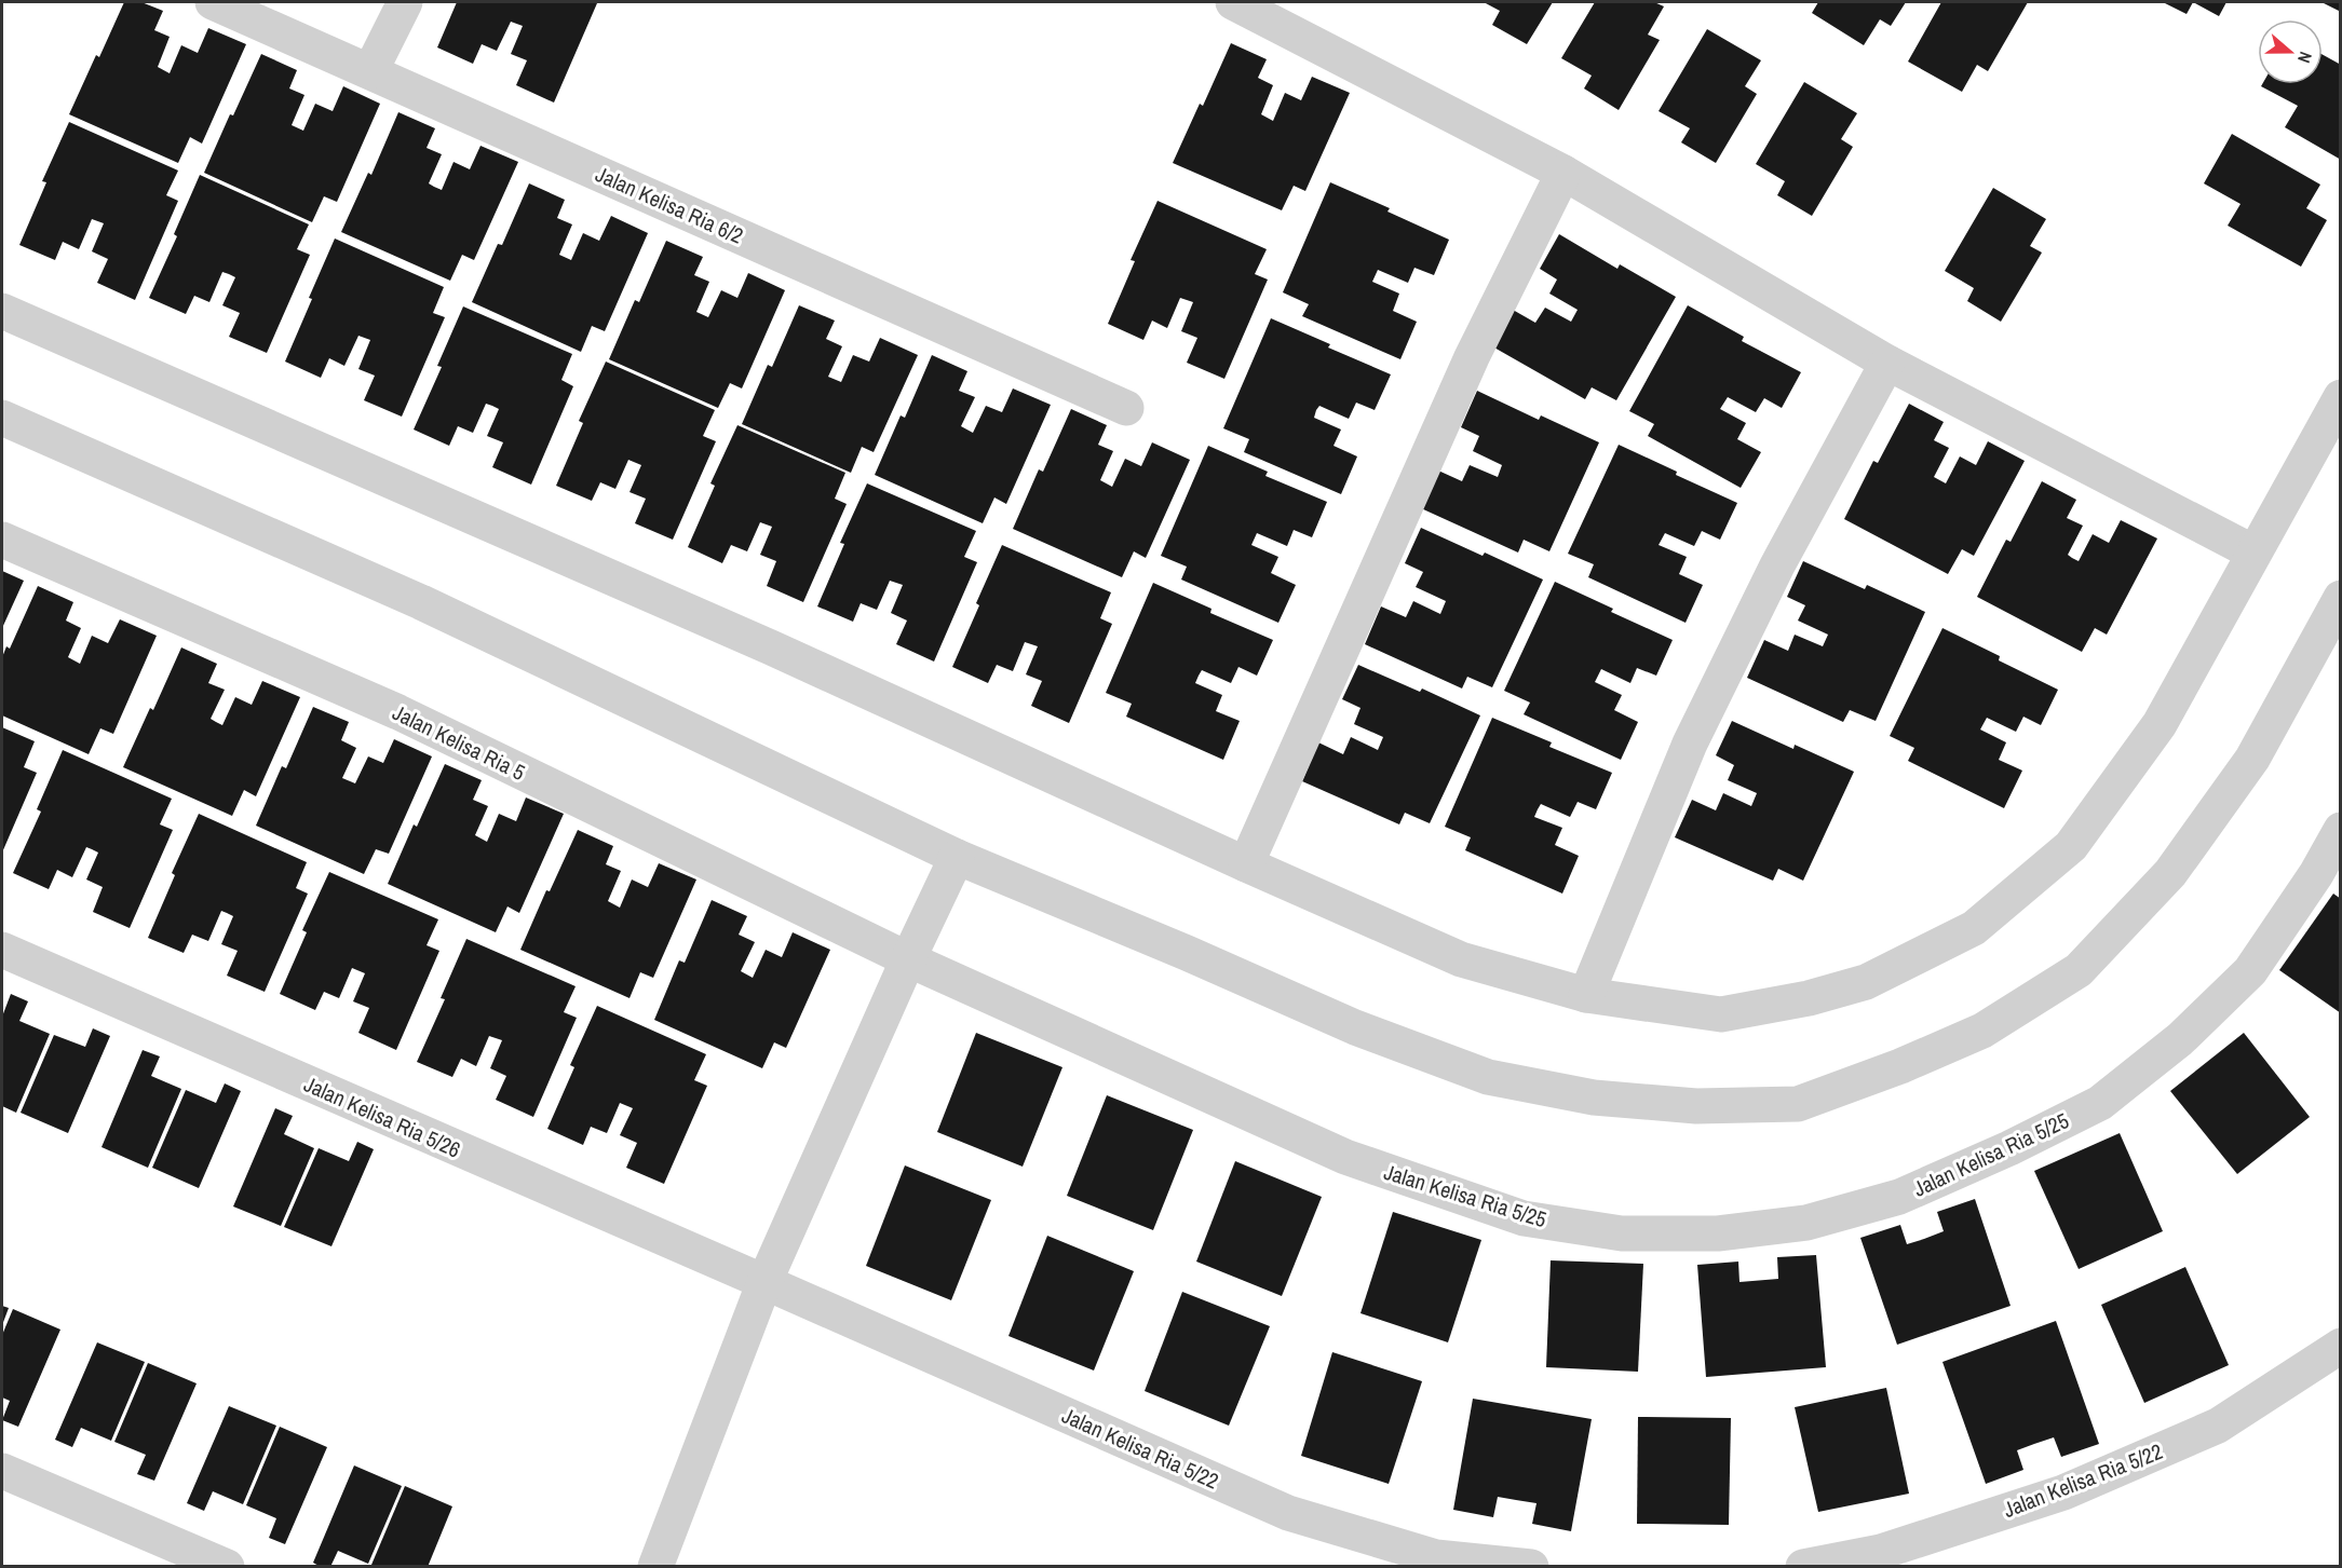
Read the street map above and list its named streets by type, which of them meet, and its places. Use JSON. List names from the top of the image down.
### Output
{
  "streets": {
    "street": [
      "Jalan Kelisa Ria 6/2",
      "Jalan Kelisa Ria 5",
      "Jalan Kelisa Ria 5/26",
      "Jalan Kelisa Ria 5/25",
      "Jalan Kelisa Ria 5/22"
    ]
  },
  "crossings": [
    ["Jalan Kelisa Ria 5", "Jalan Kelisa Ria 5/25"],
    ["Jalan Kelisa Ria 5/26", "Jalan Kelisa Ria 5/22"]
  ],
  "north": "right"
}
